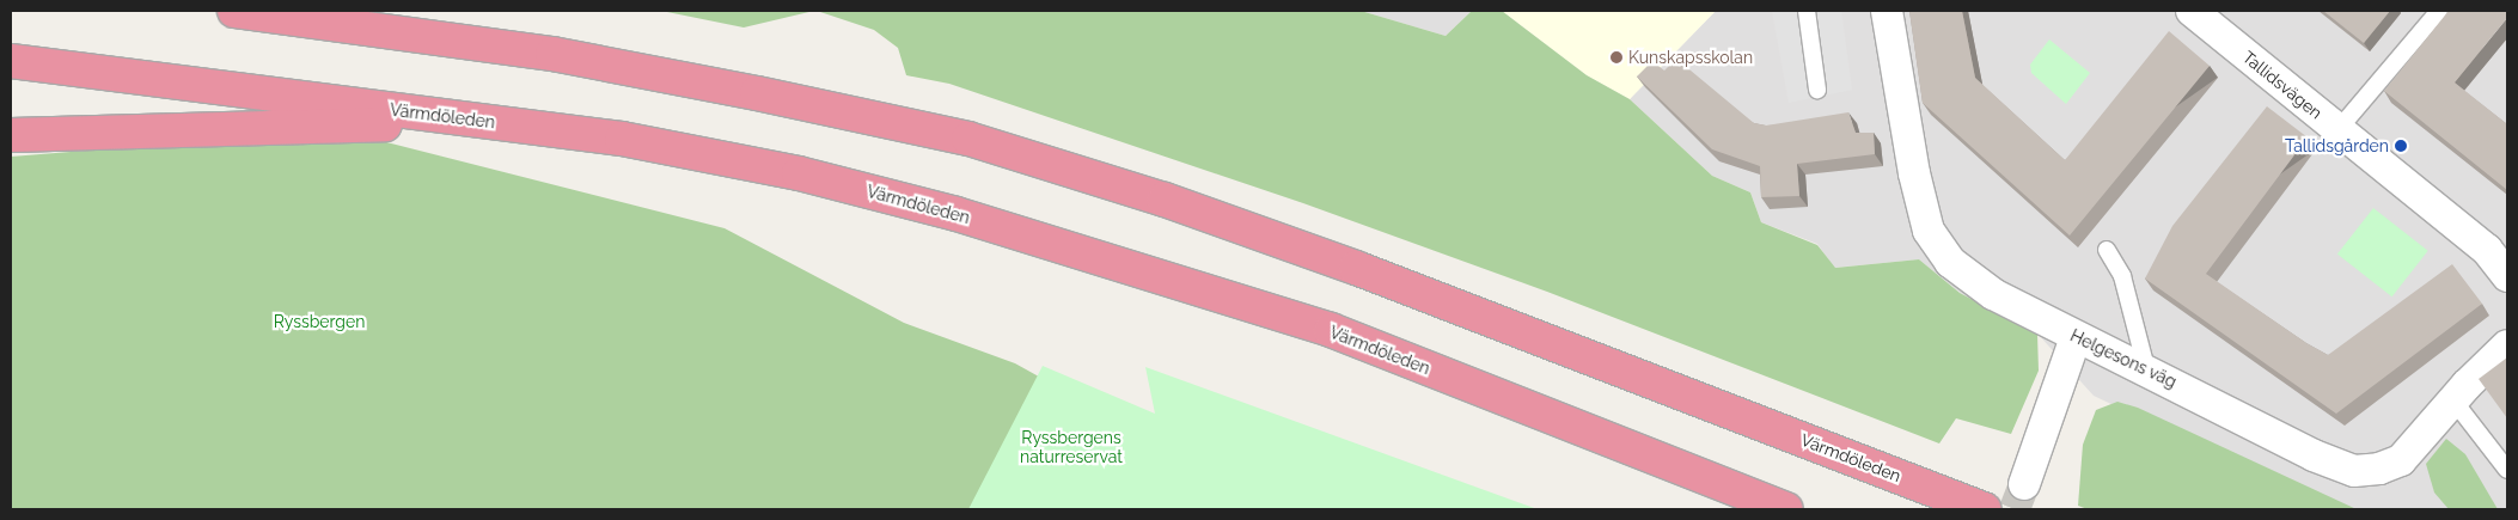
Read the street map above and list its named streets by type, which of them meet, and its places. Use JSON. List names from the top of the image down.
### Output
{
  "streets": {
    "highway": ["Värmdöleden"],
    "street": ["Tallidsvägen", "Helgesons väg"]
  },
  "parks": ["Ryssbergen", "Ryssbergens naturreservat"],
  "places": ["Kunskapsskolan", "Tallidsgården"]
}
